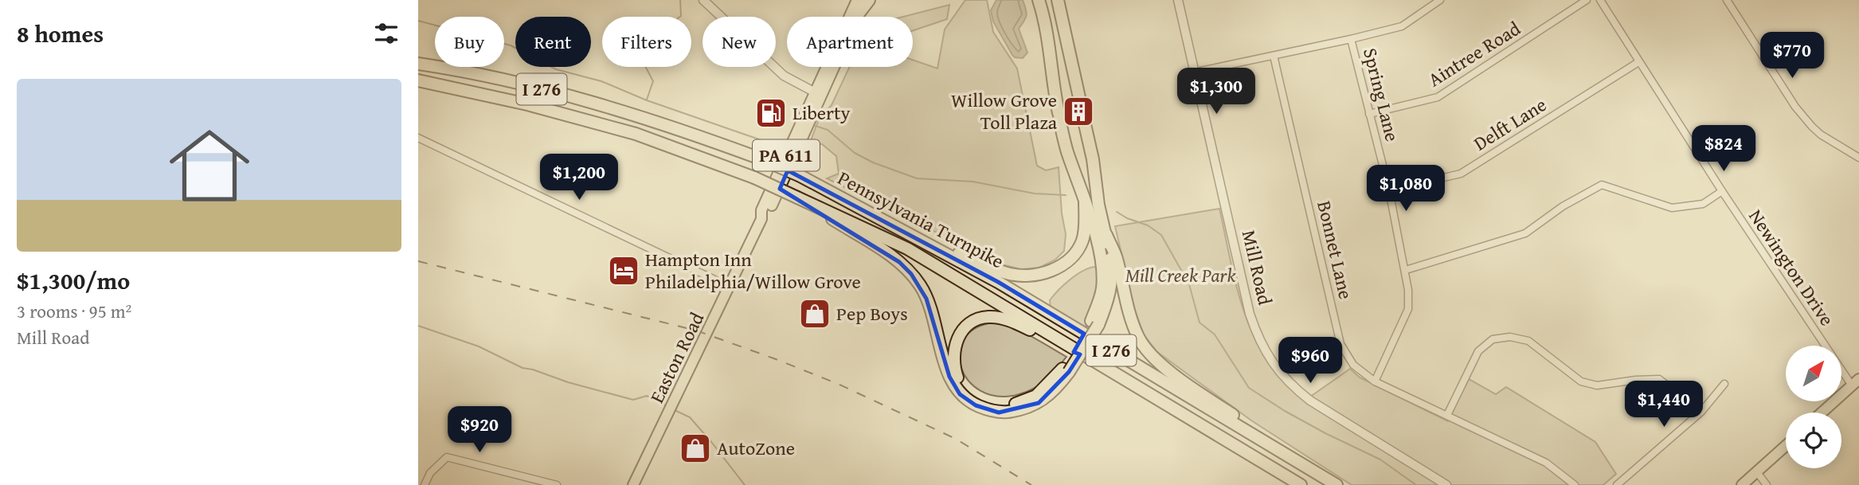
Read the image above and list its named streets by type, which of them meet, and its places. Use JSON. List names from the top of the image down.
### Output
{
  "streets": {
    "highway": [
      "I 276",
      "PA 611",
      "Pennsylvania Turnpike",
      "Easton Road"
    ],
    "street": [
      "Aintree Road",
      "Spring Lane",
      "Delft Lane",
      "Bonnet Lane",
      "Mill Road",
      "Newington Drive"
    ]
  },
  "crossings": [
    ["Aintree Road", "Spring Lane"],
    ["Spring Lane", "Delft Lane"],
    ["Spring Lane", "Bonnet Lane"],
    ["Delft Lane", "Newington Drive"]
  ],
  "parks": ["Mill Creek Park"],
  "places": {
    "building": ["Willow Grove Toll Plaza"],
    "fuel station": ["Liberty"],
    "hotel": ["Hampton Inn Philadelphia/Willow Grove"],
    "shop": ["Pep Boys", "AutoZone"]
  },
  "north": "top right",
  "page": {
    "heading": "8 homes",
    "chip": [
      "Buy",
      "Rent",
      "Filters",
      "New",
      "Apartment"
    ],
    "price": [
      "$770",
      "$1,300",
      "$824",
      "$1,200",
      "$1,080",
      "$960",
      "$1,440",
      "$920"
    ],
    "list": [
      {
        "name": "$1,300/mo",
        "note": "3 rooms · 95 m² · Mill Road"
      }
    ]
  }
}
